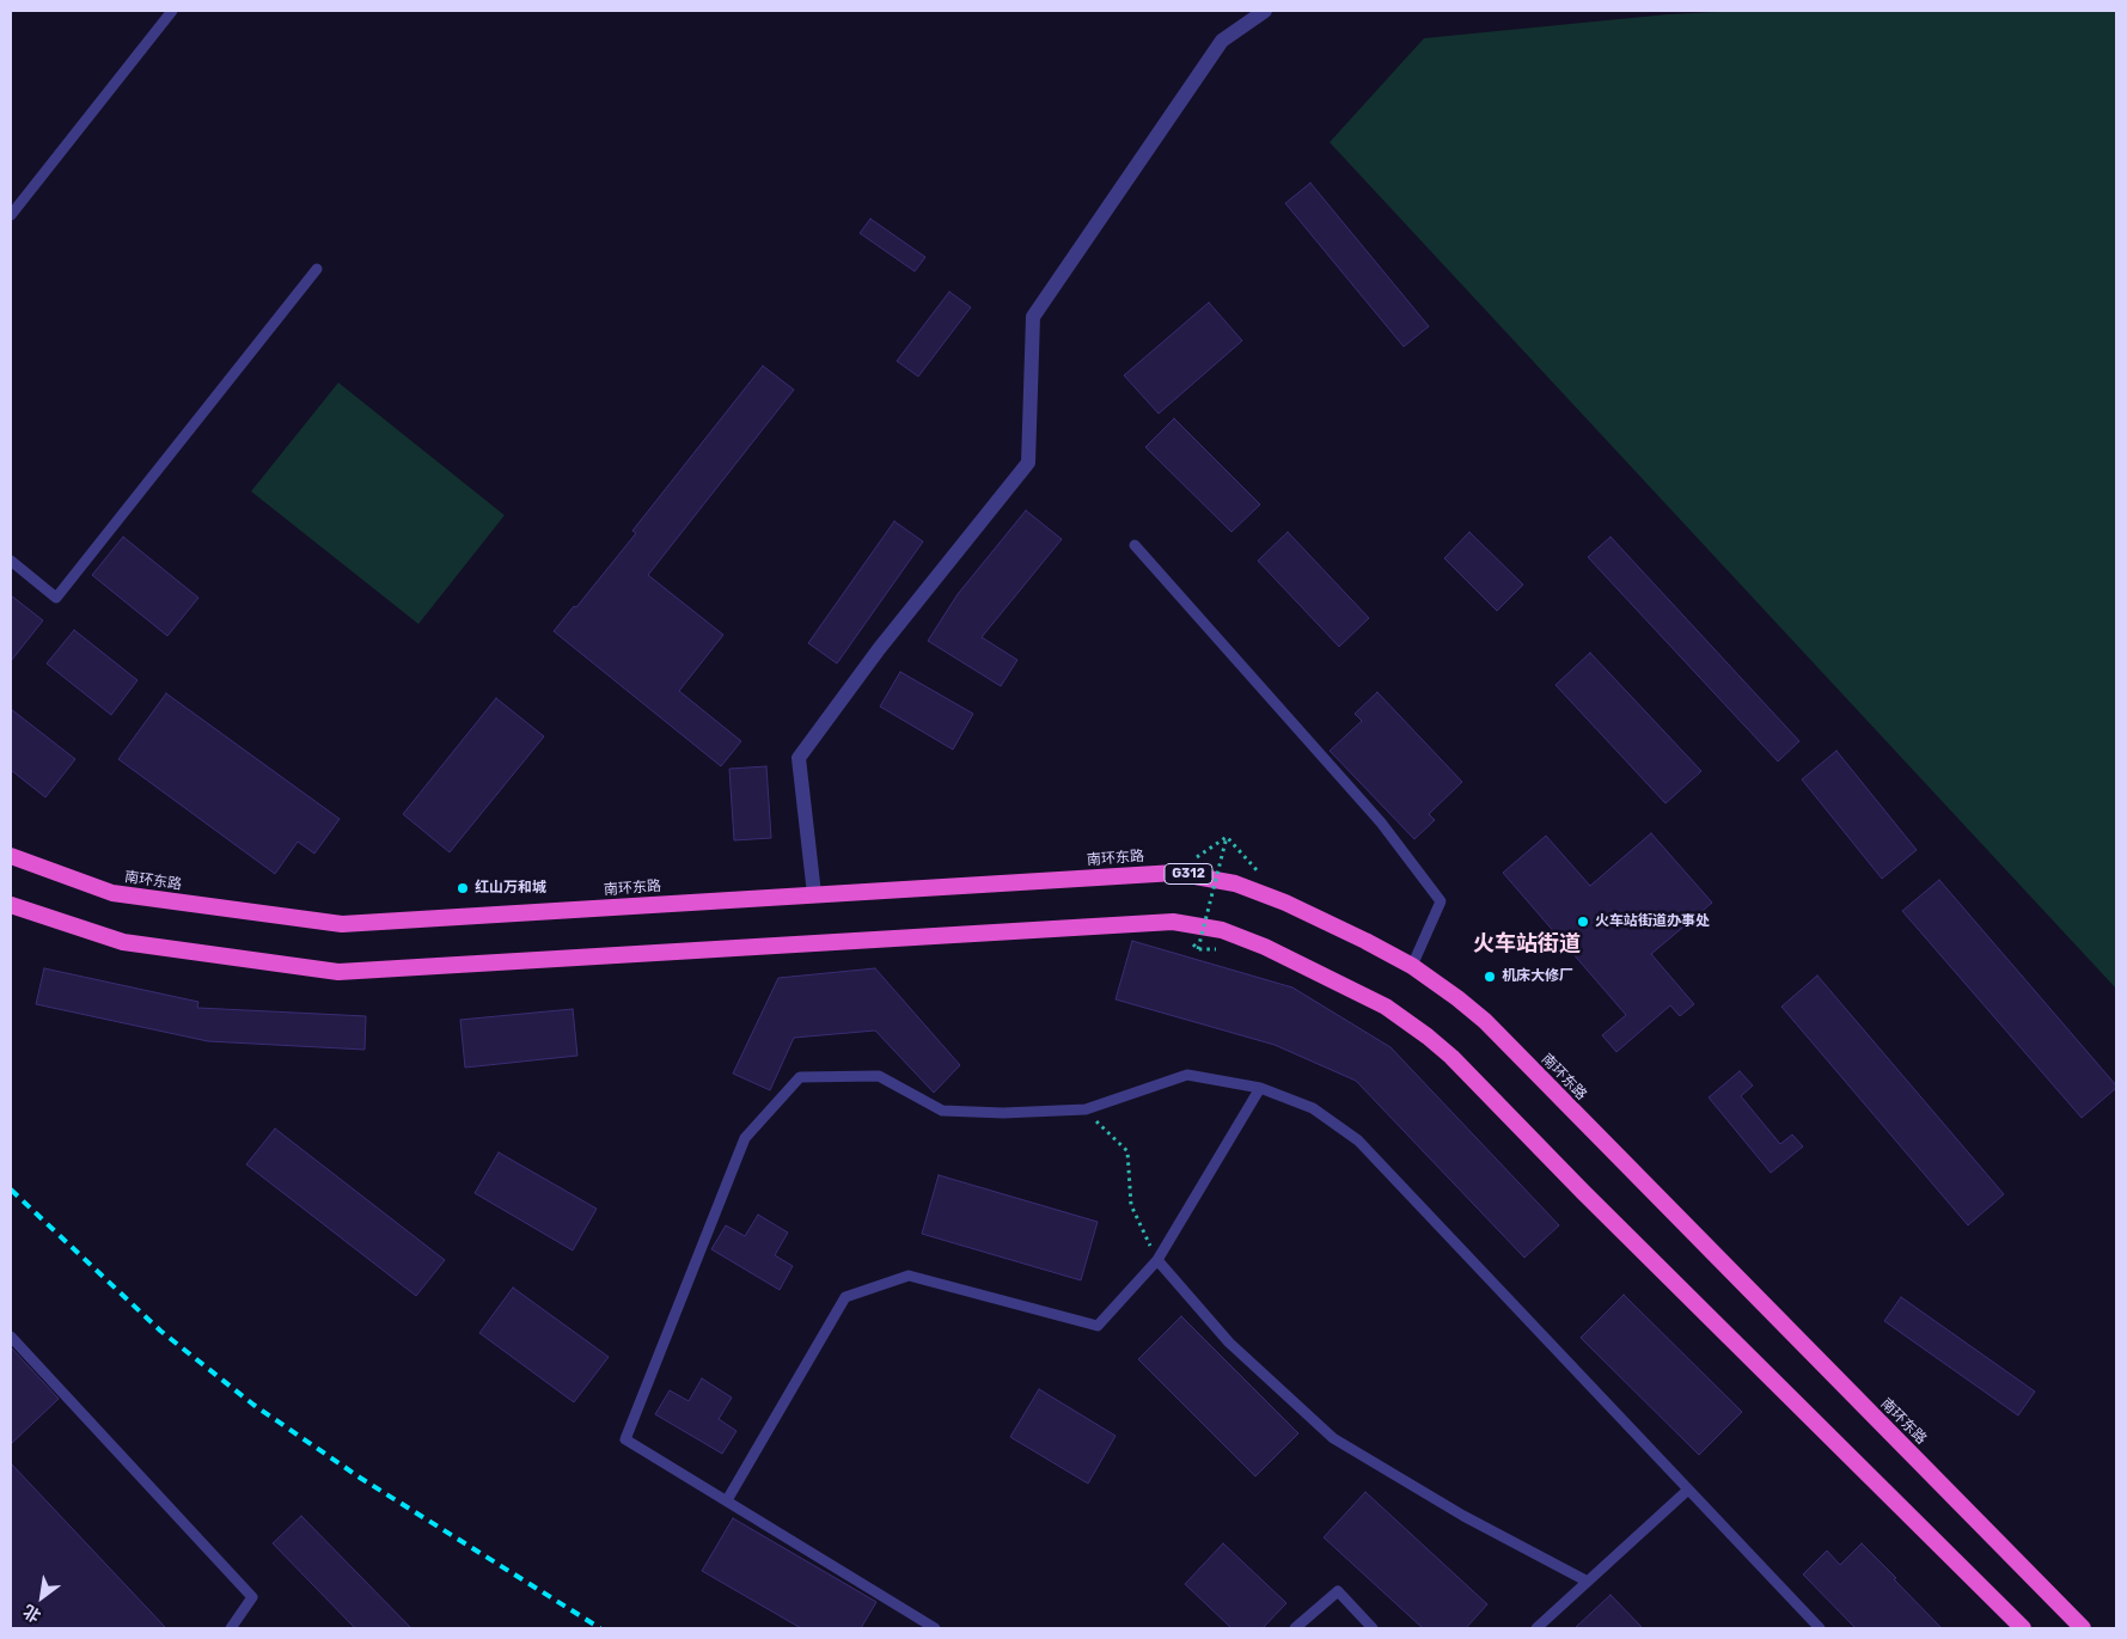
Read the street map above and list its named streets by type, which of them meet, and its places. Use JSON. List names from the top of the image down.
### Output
{
  "streets": {
    "highway": ["南环东路", "G312"]
  },
  "districts": ["火车站街道"],
  "places": ["红山万和城", "火车站街道办事处", "机床大修厂"],
  "north": "bottom left"
}
